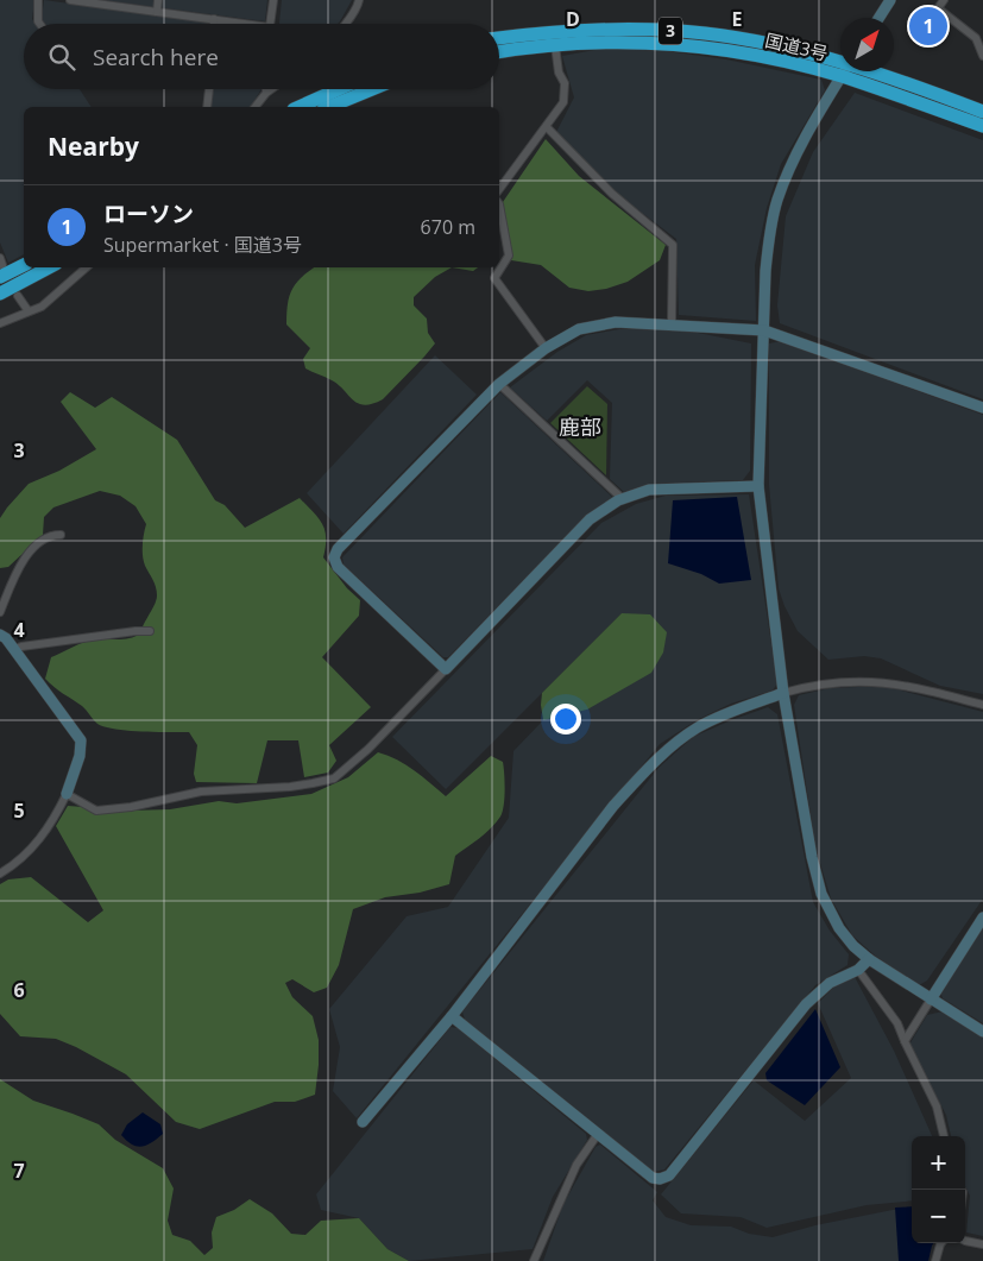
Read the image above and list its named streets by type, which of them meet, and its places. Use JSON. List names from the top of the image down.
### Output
{
  "streets": {
    "highway": ["3", "国道3号"]
  },
  "districts": ["鹿部"],
  "north": "top right",
  "page": {
    "pins": "1",
    "search": "Search here",
    "heading": "Nearby",
    "list": [
      {
        "mark": "1",
        "name": "ローソン",
        "note": "Supermarket · 国道3号",
        "value": "670 m"
      }
    ],
    "map_buttons": ["+", "−"]
  },
  "grid": {
    "columns": ["D", "E"],
    "rows": [
      "3",
      "4",
      "5",
      "6",
      "7"
    ]
  }
}
